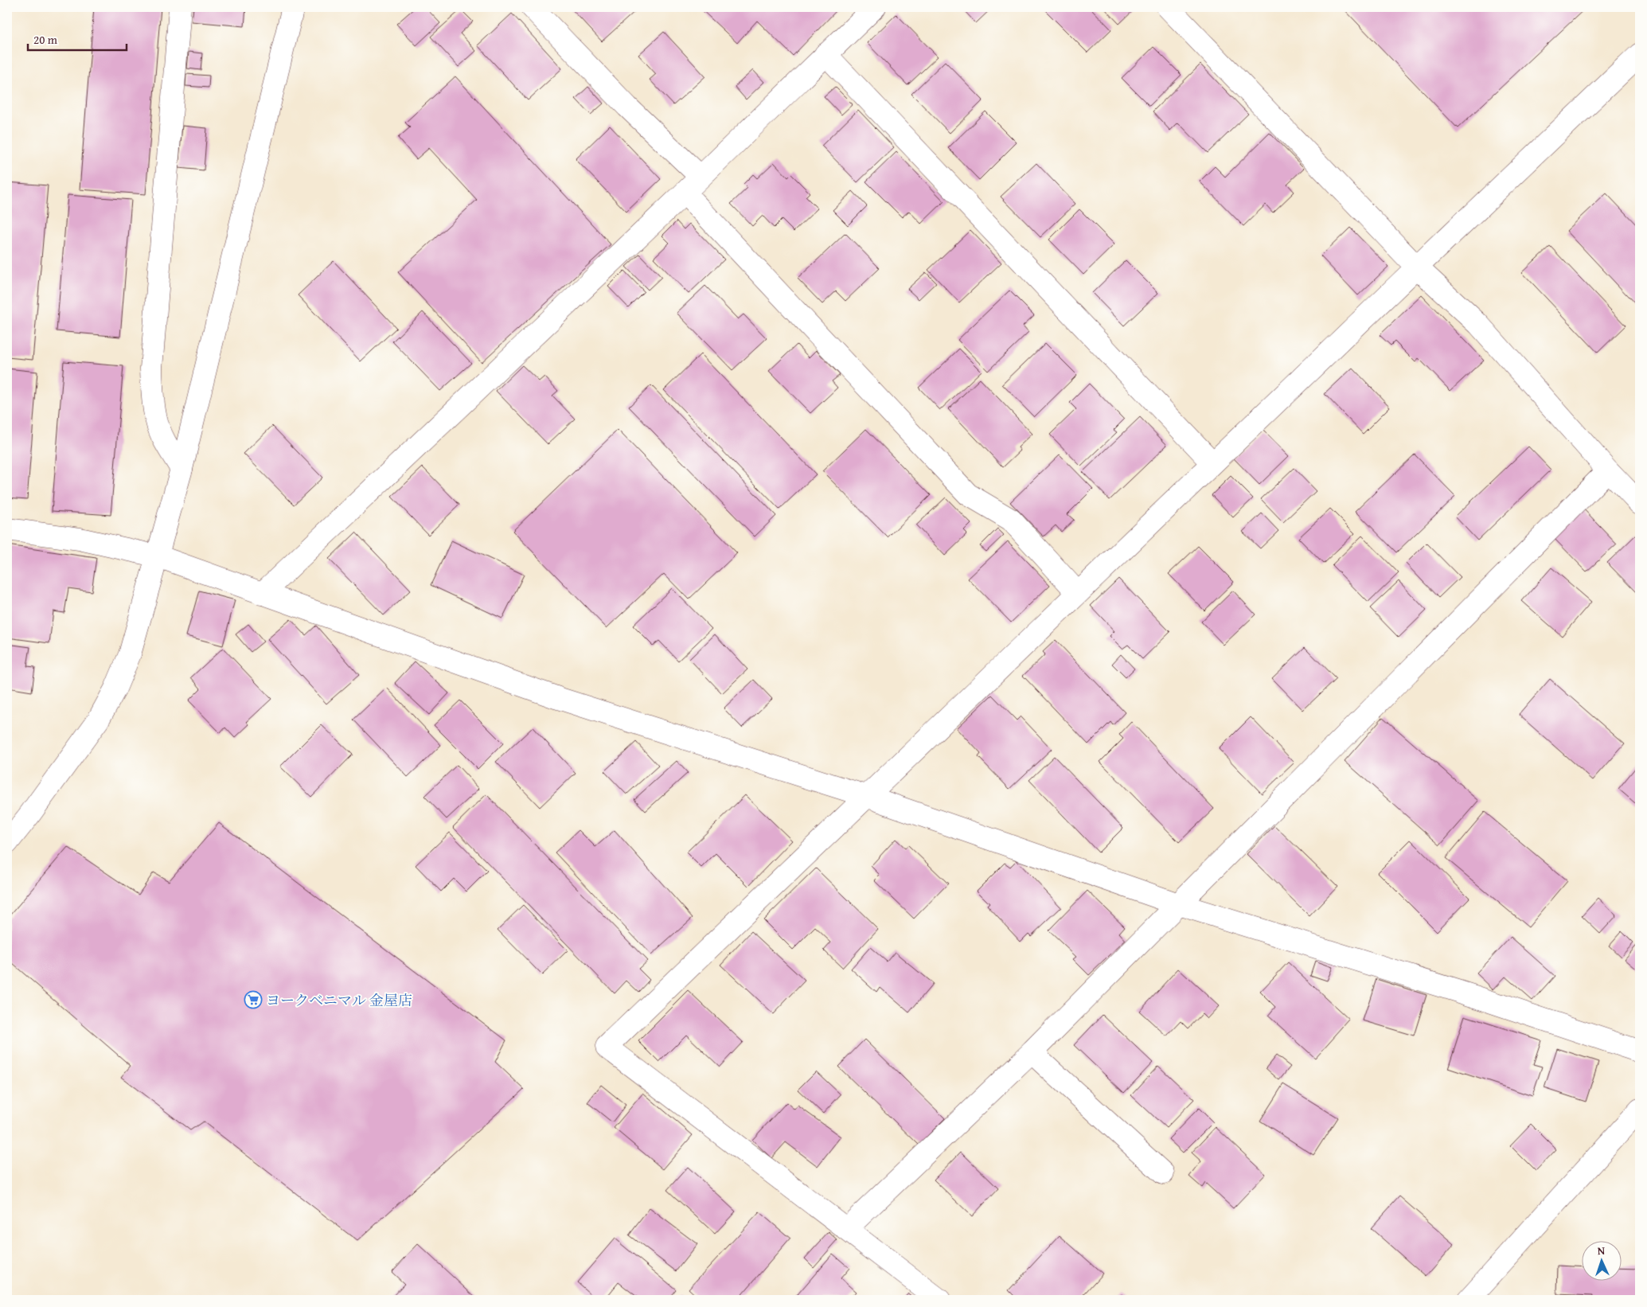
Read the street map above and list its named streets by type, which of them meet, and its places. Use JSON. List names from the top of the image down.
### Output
{
  "places": {
    "supermarket": ["ヨークベニマル 金屋店"]
  },
  "scale_bar": "20 m",
  "north": "top"
}
